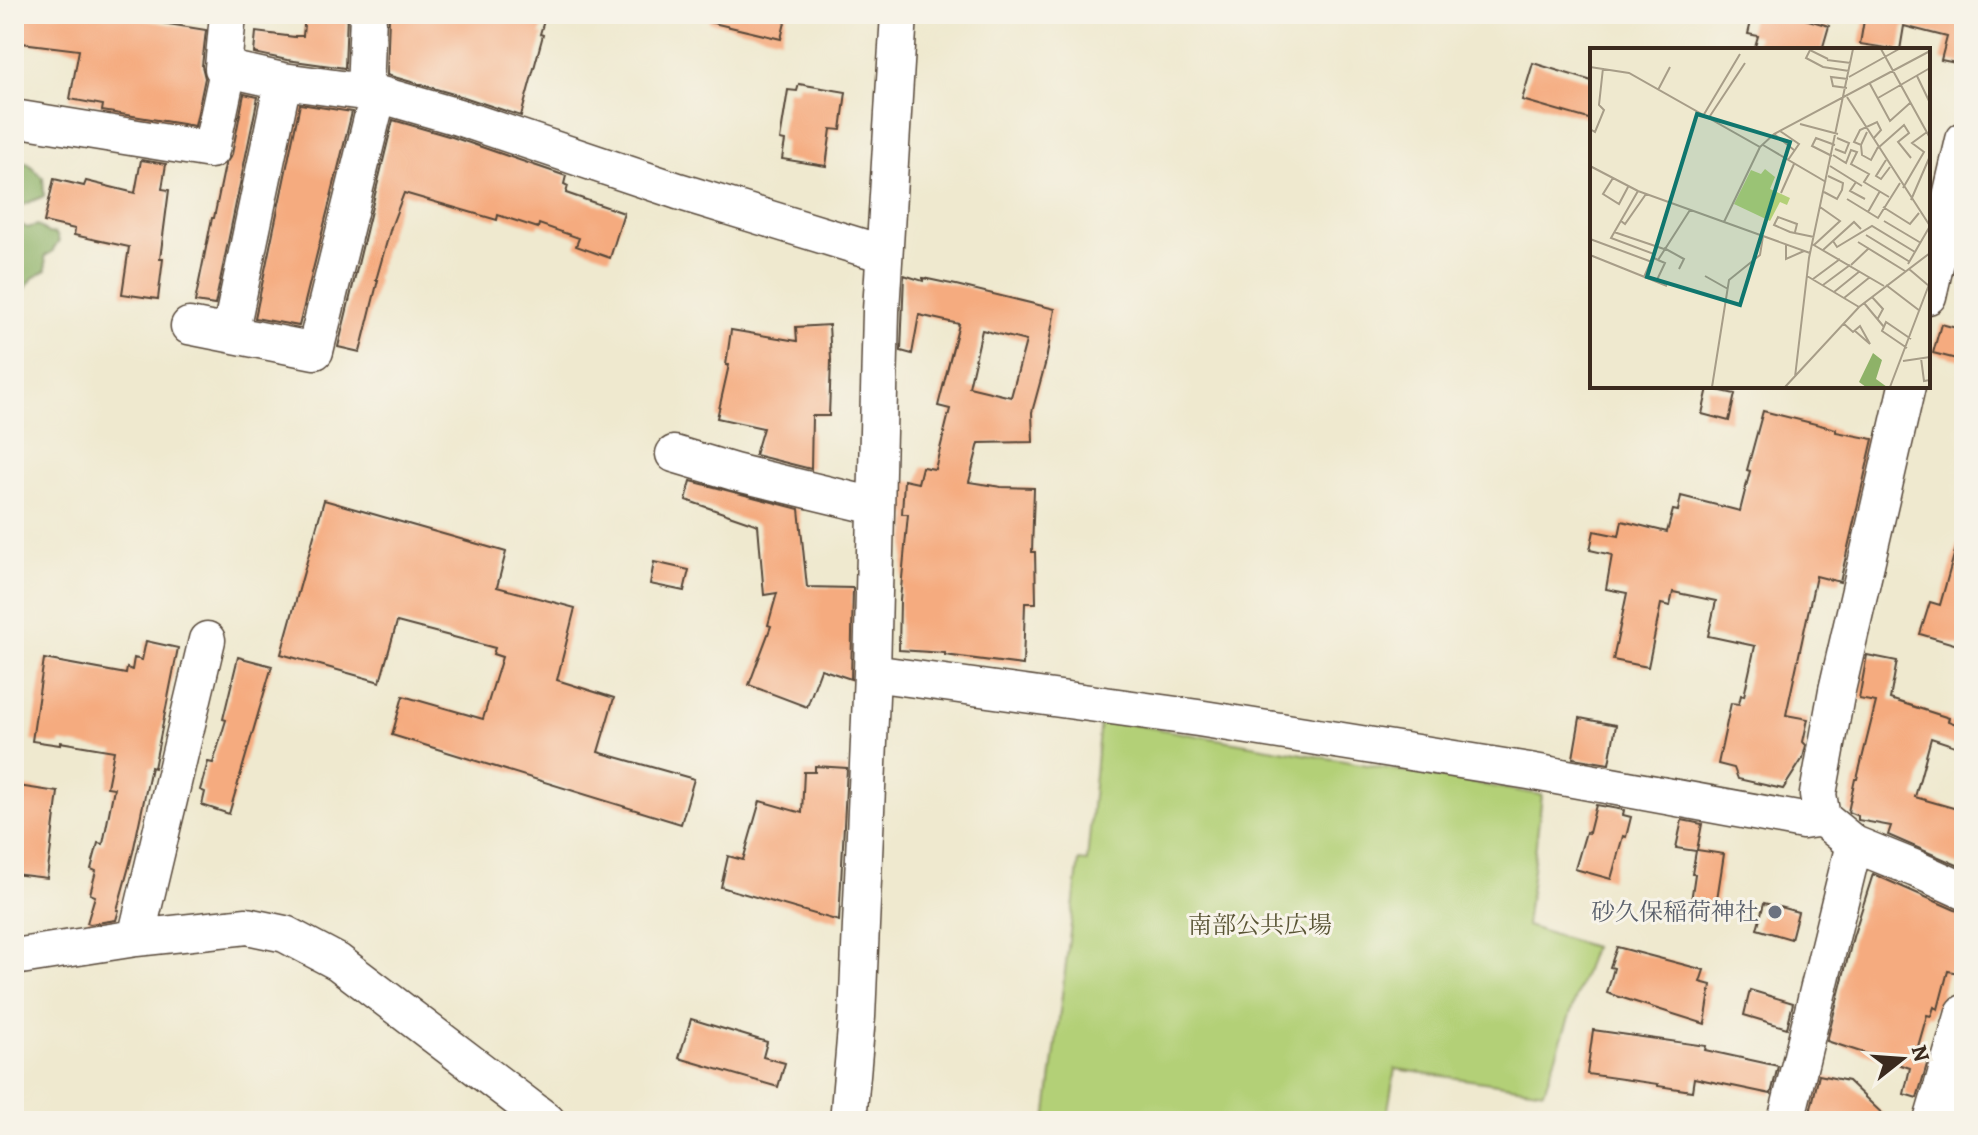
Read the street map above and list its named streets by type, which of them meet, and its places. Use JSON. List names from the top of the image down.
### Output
{
  "parks": ["南部公共広場"],
  "places": ["砂久保稲荷神社"],
  "north": "right"
}
